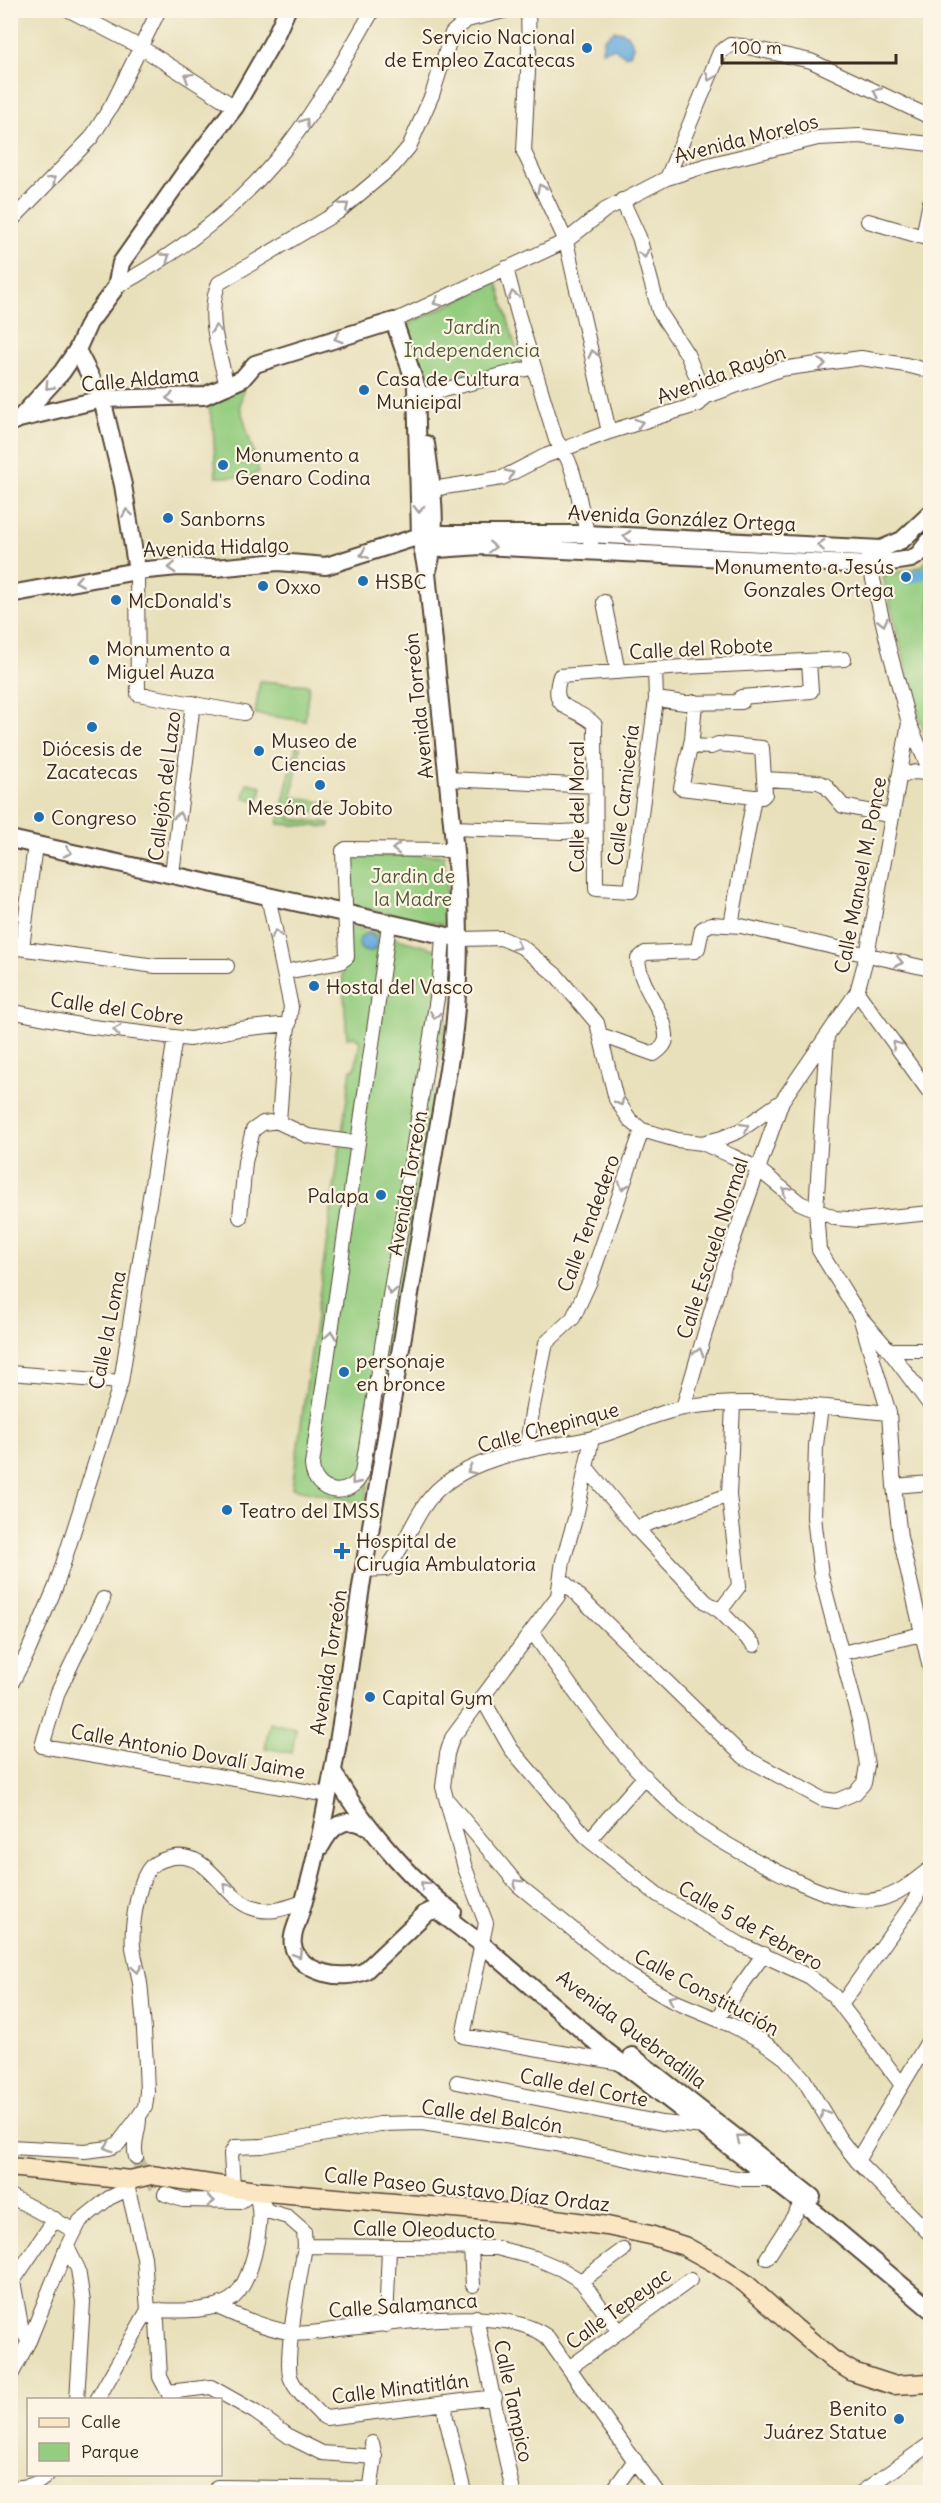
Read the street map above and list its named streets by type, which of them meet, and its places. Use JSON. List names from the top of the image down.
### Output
{
  "streets": {
    "main road": ["Calle Paseo Gustavo Díaz Ordaz"],
    "street": [
      "Avenida Morelos",
      "Avenida Rayón",
      "Calle Aldama",
      "Avenida González Ortega",
      "Avenida Hidalgo",
      "Calle del Robote",
      "Avenida Torreón",
      "Callejón del Lazo",
      "Calle Carnicería",
      "Calle del Moral",
      "Calle Manuel M. Ponce",
      "Calle del Cobre",
      "Calle Tendedero",
      "Calle Escuela Normal",
      "Calle la Loma",
      "Calle Chepinque",
      "Calle Antonio Dovalí Jaime",
      "Calle 5 de Febrero",
      "Calle Constitución",
      "Avenida Quebradilla",
      "Calle del Corte",
      "Calle del Balcón",
      "Calle Oleoducto",
      "Calle Salamanca",
      "Calle Tepeyac",
      "Calle Minatitlán",
      "Calle Tampico"
    ]
  },
  "crossings": [
    ["Avenida Morelos", "Calle Aldama"],
    ["Avenida González Ortega", "Avenida Hidalgo"],
    ["Avenida González Ortega", "Avenida Torreón"],
    ["Avenida Hidalgo", "Avenida Torreón"],
    ["Calle del Robote", "Calle Carnicería"],
    ["Calle del Robote", "Calle del Moral"],
    ["Avenida Torreón", "Calle Chepinque"],
    ["Avenida Torreón", "Calle Antonio Dovalí Jaime"],
    ["Avenida Torreón", "Avenida Quebradilla"],
    ["Calle Carnicería", "Calle del Moral"],
    ["Calle Manuel M. Ponce", "Calle Escuela Normal"],
    ["Calle del Cobre", "Calle la Loma"],
    ["Calle Tendedero", "Calle Chepinque"],
    ["Calle Escuela Normal", "Calle Chepinque"],
    ["Avenida Quebradilla", "Calle del Corte"],
    ["Avenida Quebradilla", "Calle del Balcón"],
    ["Calle del Balcón", "Calle Paseo Gustavo Díaz Ordaz"],
    ["Calle Oleoducto", "Calle Tepeyac"],
    ["Calle Oleoducto", "Calle Minatitlán"],
    ["Calle Salamanca", "Calle Tepeyac"],
    ["Calle Salamanca", "Calle Minatitlán"],
    ["Calle Salamanca", "Calle Tampico"],
    ["Calle Minatitlán", "Calle Tampico"]
  ],
  "one_way": [
    "Avenida Rayón",
    "Calle Aldama",
    "Avenida Hidalgo",
    "Callejón del Lazo",
    "Calle Tendedero",
    "Calle Escuela Normal",
    "Calle Constitución"
  ],
  "parks": ["Jardín Independencia", "Jardin de la Madre"],
  "places": {
    "other": [
      "Servicio Nacional de Empleo Zacatecas",
      "Casa de Cultura Municipal",
      "Monumento a Genaro Codina",
      "Sanborns",
      "Monumento a Jesús Gonzales Ortega",
      "HSBC",
      "Oxxo",
      "McDonald's",
      "Monumento a Miguel Auza",
      "Diócesis de Zacatecas",
      "Museo de Ciencias",
      "Mesón de Jobito",
      "Congreso",
      "Hostal del Vasco",
      "Palapa",
      "personaje en bronce",
      "Teatro del IMSS",
      "Capital Gym",
      "Benito Juárez Statue"
    ],
    "health": ["Hospital de Cirugía Ambulatoria"]
  },
  "legend": ["Calle", "Parque"],
  "scale_bar": "100 m"
}
